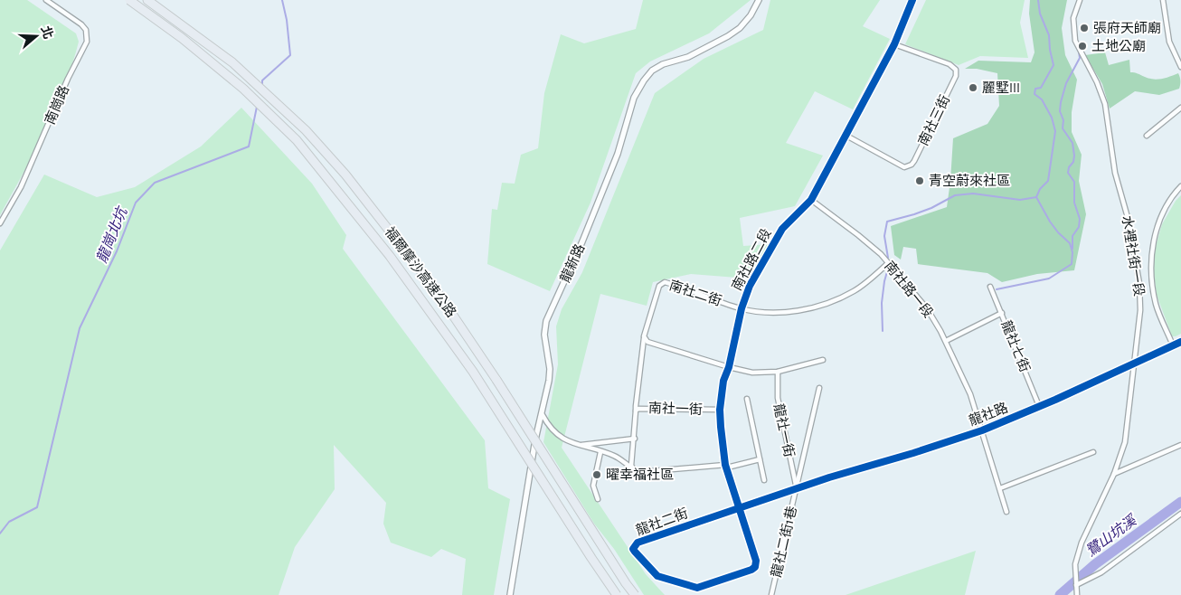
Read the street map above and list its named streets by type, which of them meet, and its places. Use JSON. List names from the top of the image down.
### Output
{
  "streets": {
    "highway": ["福爾摩沙高速公路"],
    "street": [
      "南崗路",
      "南社三街",
      "水裡社街一段",
      "南社路二段",
      "龍新路",
      "南社路一段",
      "南社二街",
      "龍社七街",
      "南社一街",
      "龍社路",
      "龍社一街",
      "龍社二街",
      "龍社二街1巷"
    ]
  },
  "crossings": [
    ["南社三街", "南社路二段"],
    ["水裡社街一段", "龍社路"],
    ["南社路二段", "南社路一段"],
    ["南社路二段", "南社二街"],
    ["南社路二段", "南社一街"],
    ["南社路二段", "龍社二街"],
    ["南社路一段", "龍社路"],
    ["龍社七街", "龍社路"],
    ["龍社路", "龍社一街"],
    ["龍社路", "龍社二街"],
    ["龍社路", "龍社二街1巷"],
    ["龍社一街", "龍社二街"],
    ["龍社一街", "龍社二街1巷"],
    ["龍社二街", "龍社二街1巷"]
  ],
  "water": ["龍崗北坑", "鷺山坑溪"],
  "places": [
    "張府天師廟",
    "土地公廟",
    "麗墅III",
    "青空蔚來社區",
    "曜幸福社區"
  ],
  "north": "right"
}
